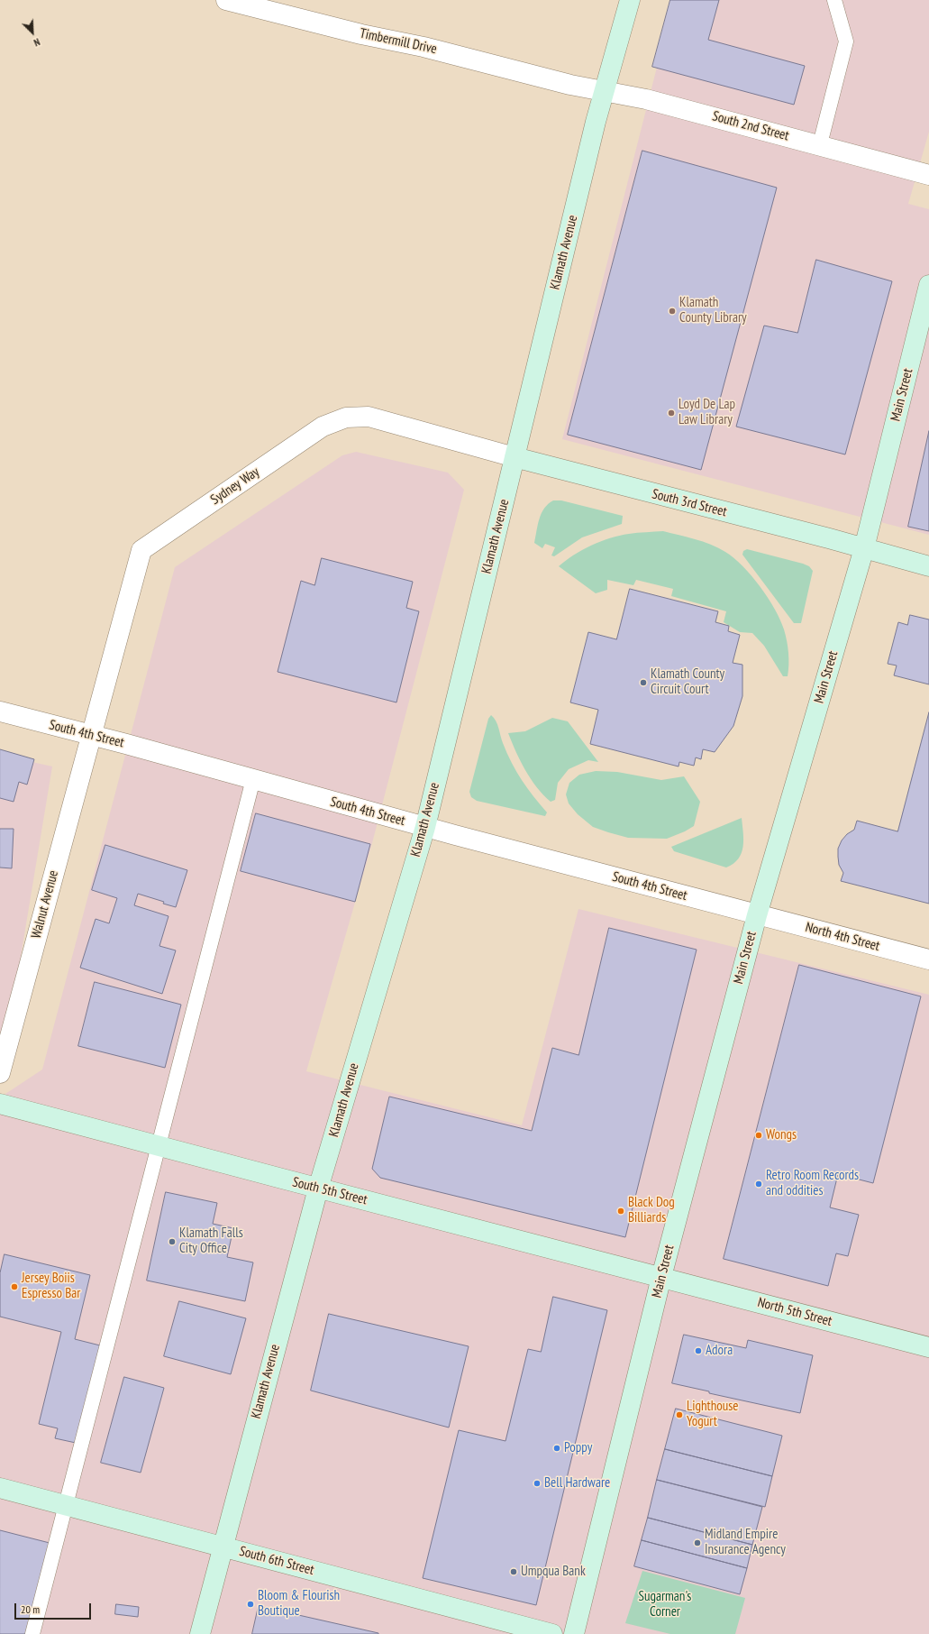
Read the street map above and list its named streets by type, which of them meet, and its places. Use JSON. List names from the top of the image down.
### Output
{
  "streets": {
    "main road": [
      "Klamath Avenue",
      "Main Street",
      "South 3rd Street",
      "South 5th Street",
      "North 5th Street",
      "South 6th Street"
    ],
    "street": [
      "Timbermill Drive",
      "South 2nd Street",
      "Sydney Way",
      "South 4th Street",
      "Walnut Avenue",
      "North 4th Street"
    ]
  },
  "crossings": [
    ["Timbermill Drive", "South 2nd Street"],
    ["South 2nd Street", "Klamath Avenue"],
    ["Klamath Avenue", "Sydney Way"],
    ["Klamath Avenue", "South 3rd Street"],
    ["Klamath Avenue", "South 4th Street"],
    ["Klamath Avenue", "South 5th Street"],
    ["Klamath Avenue", "South 6th Street"],
    ["Main Street", "South 3rd Street"],
    ["Main Street", "South 4th Street"],
    ["Main Street", "North 4th Street"],
    ["Main Street", "South 5th Street"],
    ["Main Street", "North 5th Street"],
    ["Sydney Way", "South 3rd Street"],
    ["Sydney Way", "South 4th Street"],
    ["Sydney Way", "Walnut Avenue"],
    ["South 4th Street", "Walnut Avenue"],
    ["South 4th Street", "North 4th Street"],
    ["South 5th Street", "North 5th Street"]
  ],
  "parks": ["Sugarman's Corner"],
  "places": [
    "Klamath County Library",
    "Loyd De Lap Law Library",
    "Klamath County Circuit Court",
    "Wongs",
    "Retro Room Records and oddities",
    "Black Dog Billiards",
    "Klamath Falls City Office",
    "Jersey Boiis Espresso Bar",
    "Adora",
    "Lighthouse Yogurt",
    "Poppy",
    "Bell Hardware",
    "Midland Empire Insurance Agency",
    "Umpqua Bank",
    "Bloom & Flourish Boutique"
  ],
  "scale_bar": "20 m",
  "north": "bottom right"
}
